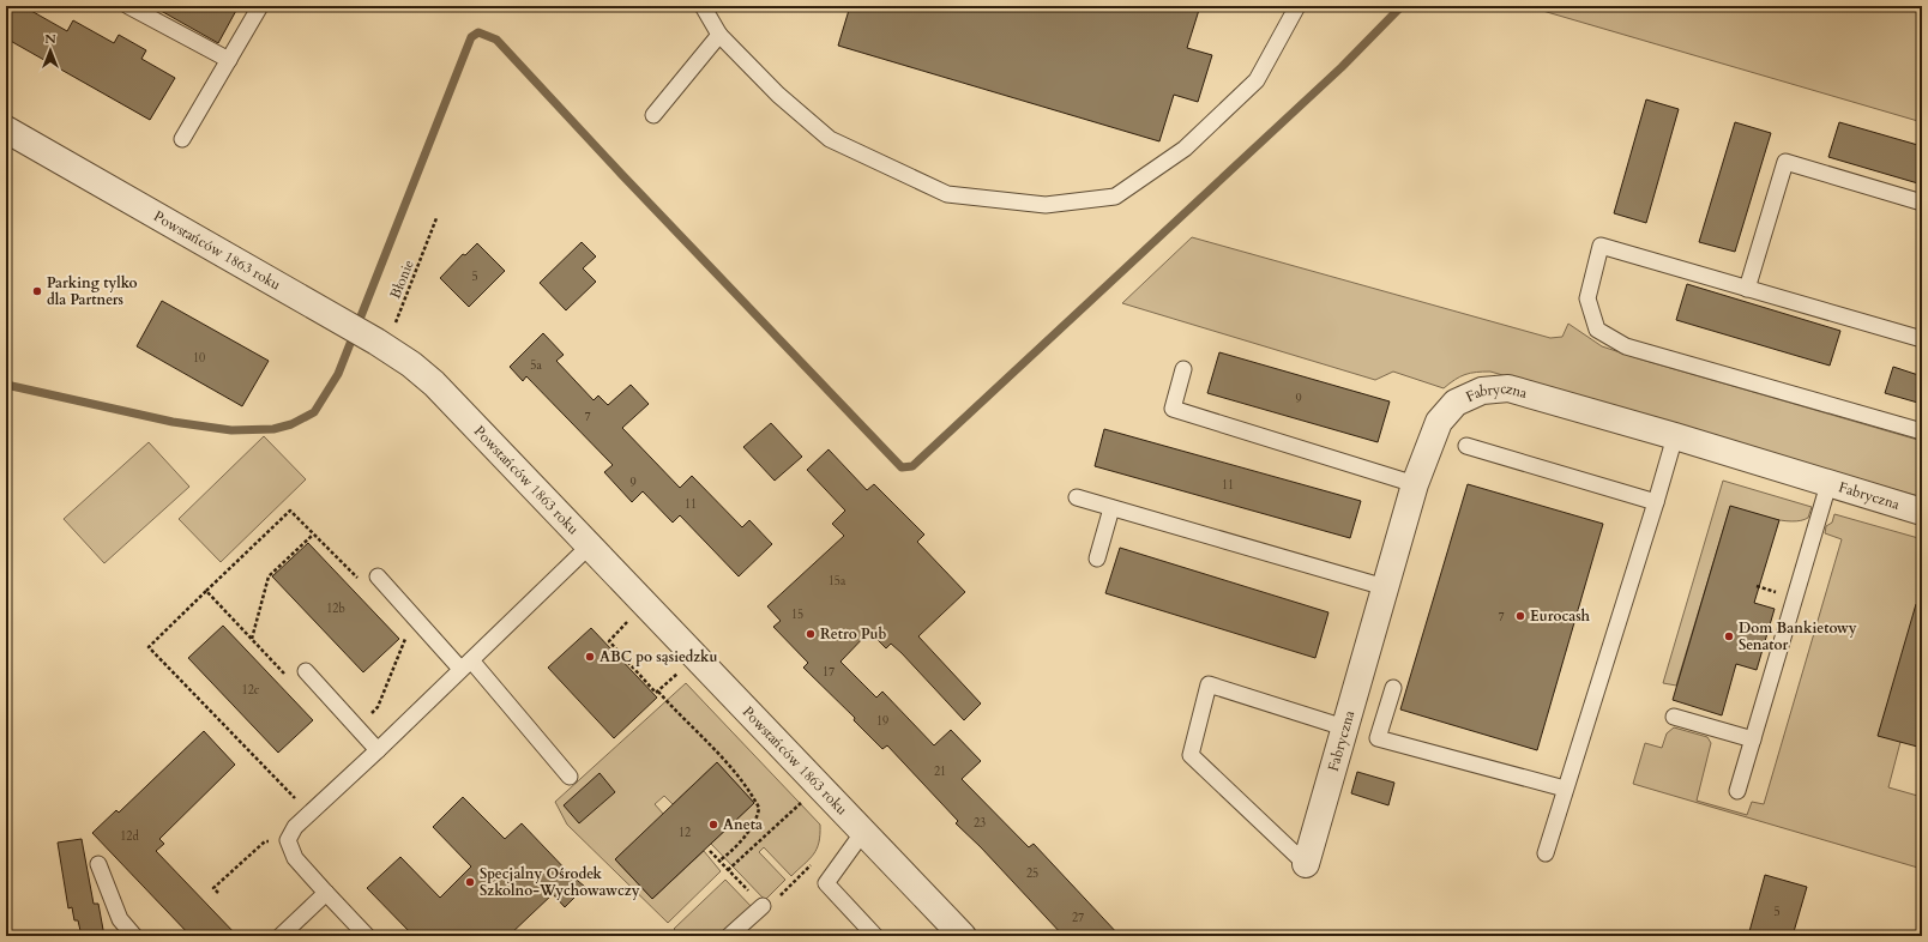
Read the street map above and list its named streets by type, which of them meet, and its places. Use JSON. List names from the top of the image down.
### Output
{
  "streets": {
    "street": ["Powstańców 1863 roku", "Fabryczna"],
    "path": ["Błonie"]
  },
  "crossings": [
    ["Powstańców 1863 roku", "Błonie"]
  ],
  "places": [
    "Parking tylko dla Partners",
    "Eurocash",
    "Retro Pub",
    "Dom Bankietowy Senator",
    "ABC po sąsiedzku",
    "Aneta",
    "Specjalny Ośrodek Szkolno-Wychowawczy"
  ],
  "house_numbers": [
    "5",
    "10",
    "5a",
    "9",
    "7",
    "9",
    "11",
    "11",
    "15a",
    "12b",
    "15",
    "7",
    "17",
    "12c",
    "19",
    "21",
    "23",
    "12",
    "12d",
    "25",
    "5",
    "27"
  ],
  "north": "top"
}
